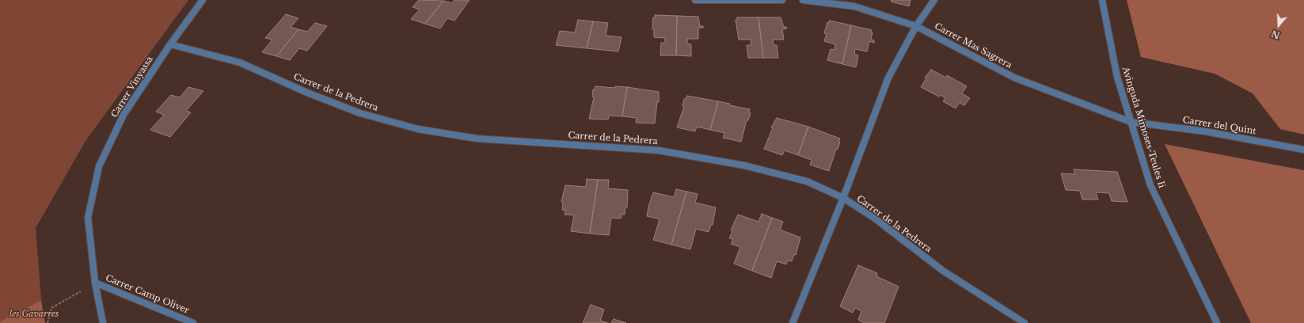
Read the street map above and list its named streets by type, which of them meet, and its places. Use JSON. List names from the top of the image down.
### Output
{
  "streets": {
    "street": [
      "Carrer Mas Sagrera",
      "Carrer Vinyassa",
      "Carrer de la Pedrera",
      "Carrer del Quint",
      "Avinguda Mimoses-Teules Ii",
      "Carrer Camp Oliver"
    ]
  },
  "crossings": [
    ["Carrer Mas Sagrera", "Carrer del Quint"],
    ["Carrer Mas Sagrera", "Avinguda Mimoses-Teules Ii"],
    ["Carrer Vinyassa", "Carrer de la Pedrera"],
    ["Carrer Vinyassa", "Carrer Camp Oliver"],
    ["Carrer del Quint", "Avinguda Mimoses-Teules Ii"]
  ],
  "parks": ["les Gavarres"],
  "north": "bottom"
}
